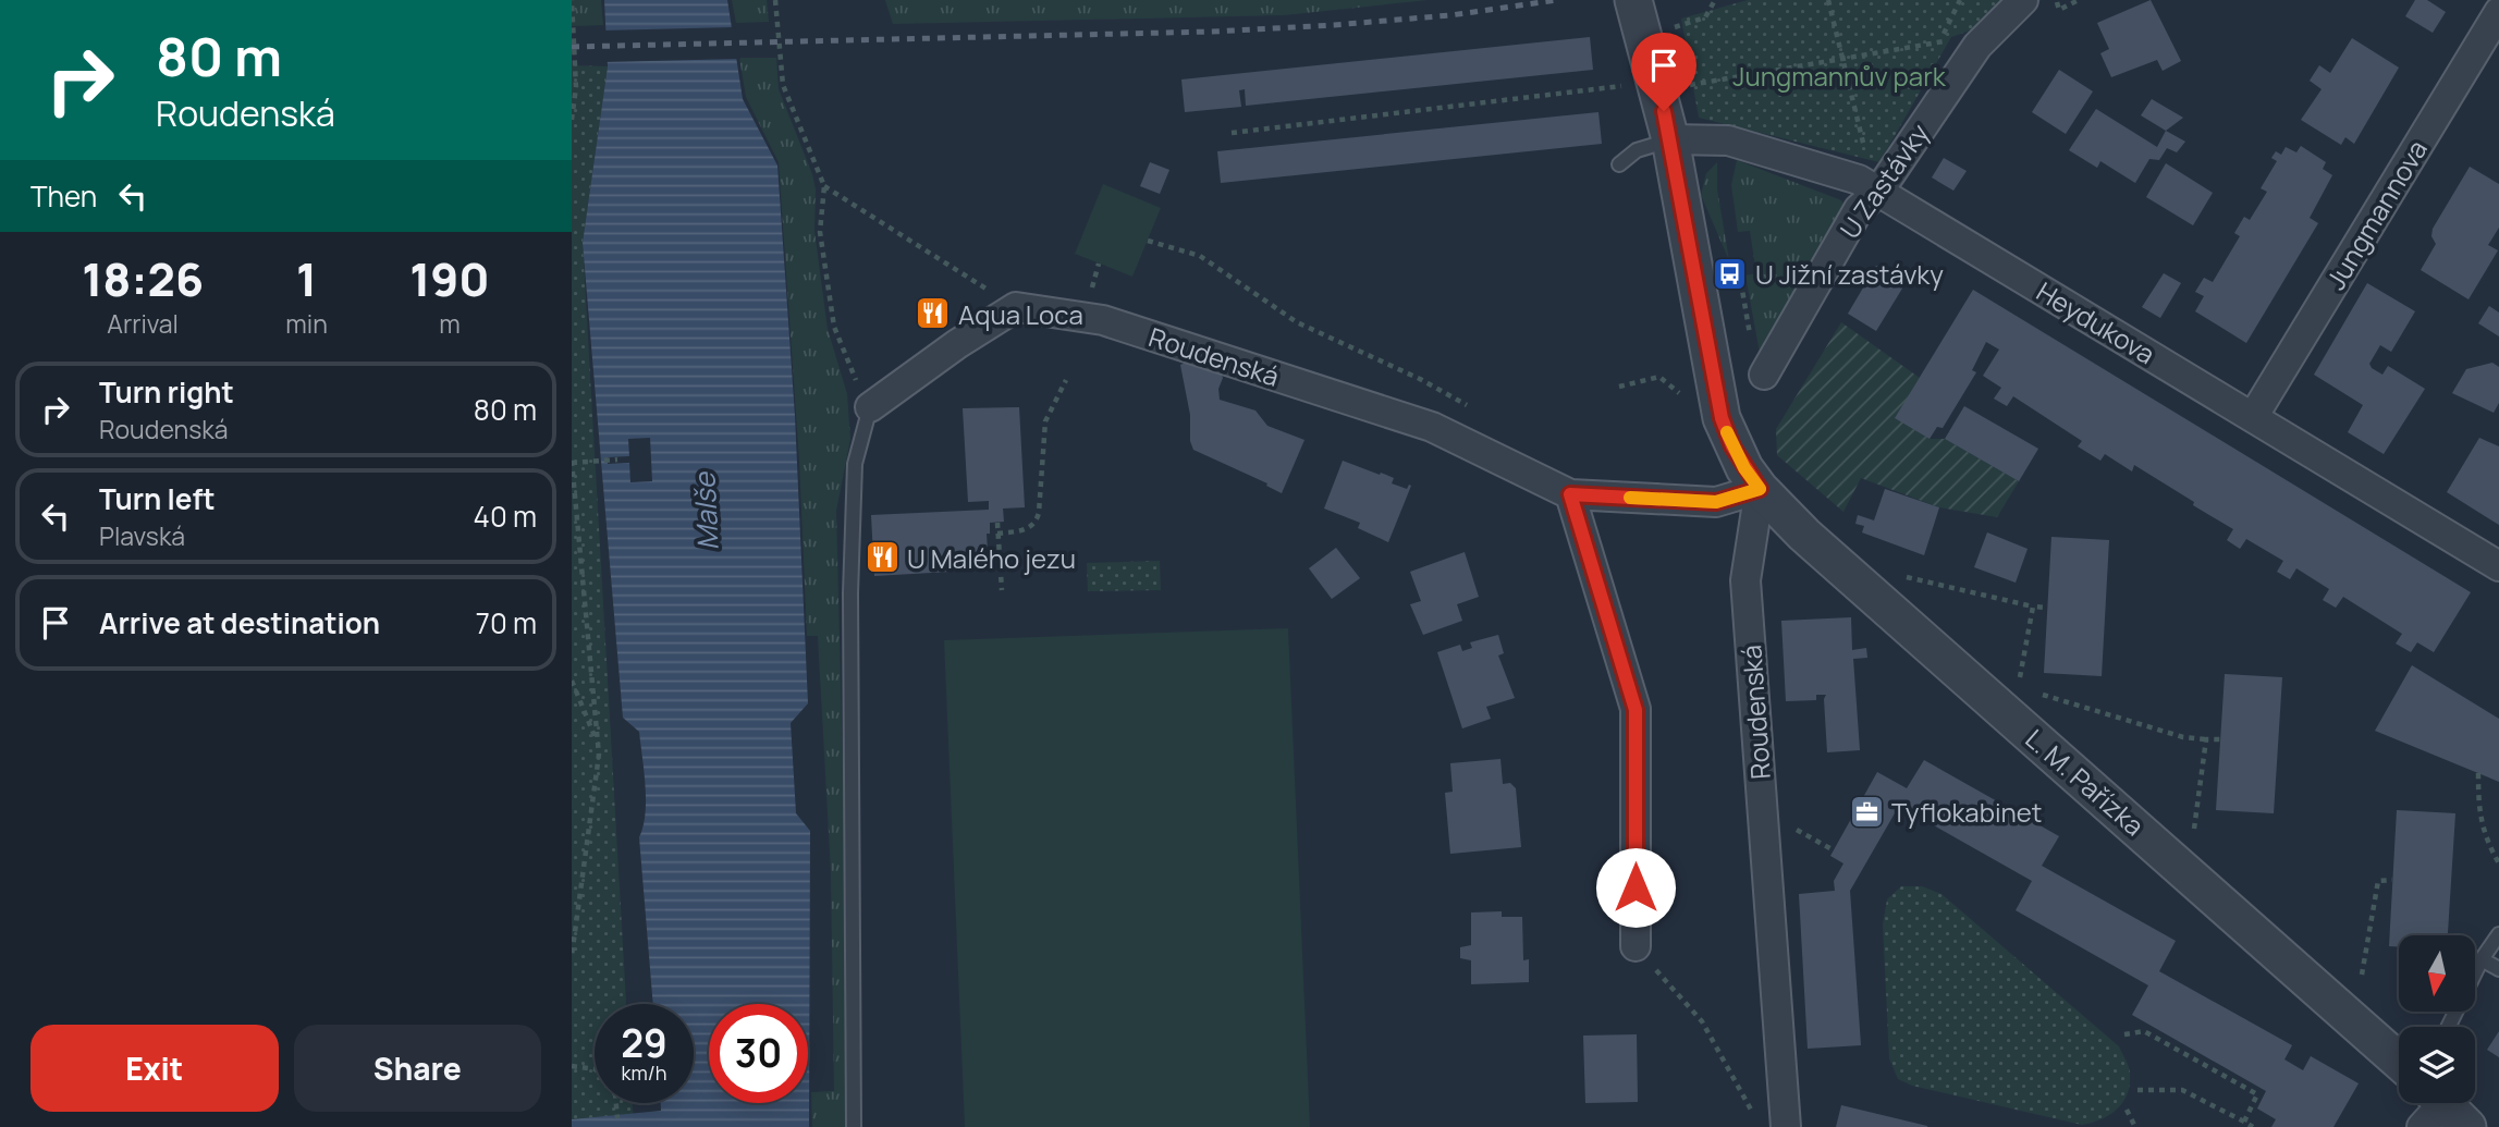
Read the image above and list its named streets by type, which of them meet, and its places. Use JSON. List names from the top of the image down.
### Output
{
  "streets": {
    "street": [
      "U Zastávky",
      "Jungmannova",
      "Heydukova",
      "Roudenská",
      "L. M. Pařízka"
    ]
  },
  "crossings": [
    ["U Zastávky", "Heydukova"],
    ["Jungmannova", "Heydukova"],
    ["Heydukova", "L. M. Pařízka"],
    ["Roudenská", "L. M. Pařízka"]
  ],
  "water": ["Malše"],
  "parks": ["Jungmannův park"],
  "places": {
    "bus stop": ["U Jižní zastávky"],
    "restaurant": ["Aqua Loca", "U Malého jezu"],
    "office": ["Tyflokabinet"]
  },
  "north": "bottom",
  "page": {
    "turn": ["80 m", "Roudenská"],
    "then": "Then",
    "eta": [
      "18:26",
      "Arrival",
      "1",
      "min",
      "190",
      "m"
    ],
    "list": [
      {
        "name": "Turn right",
        "note": "Roudenská",
        "value": "80 m"
      },
      {
        "name": "Turn left",
        "note": "Plavská",
        "value": "40 m"
      },
      {
        "name": "Arrive at destination",
        "value": "70 m"
      }
    ],
    "speed": "29 km/h",
    "limit": "30",
    "buttons": ["Exit", "Share"]
  }
}
